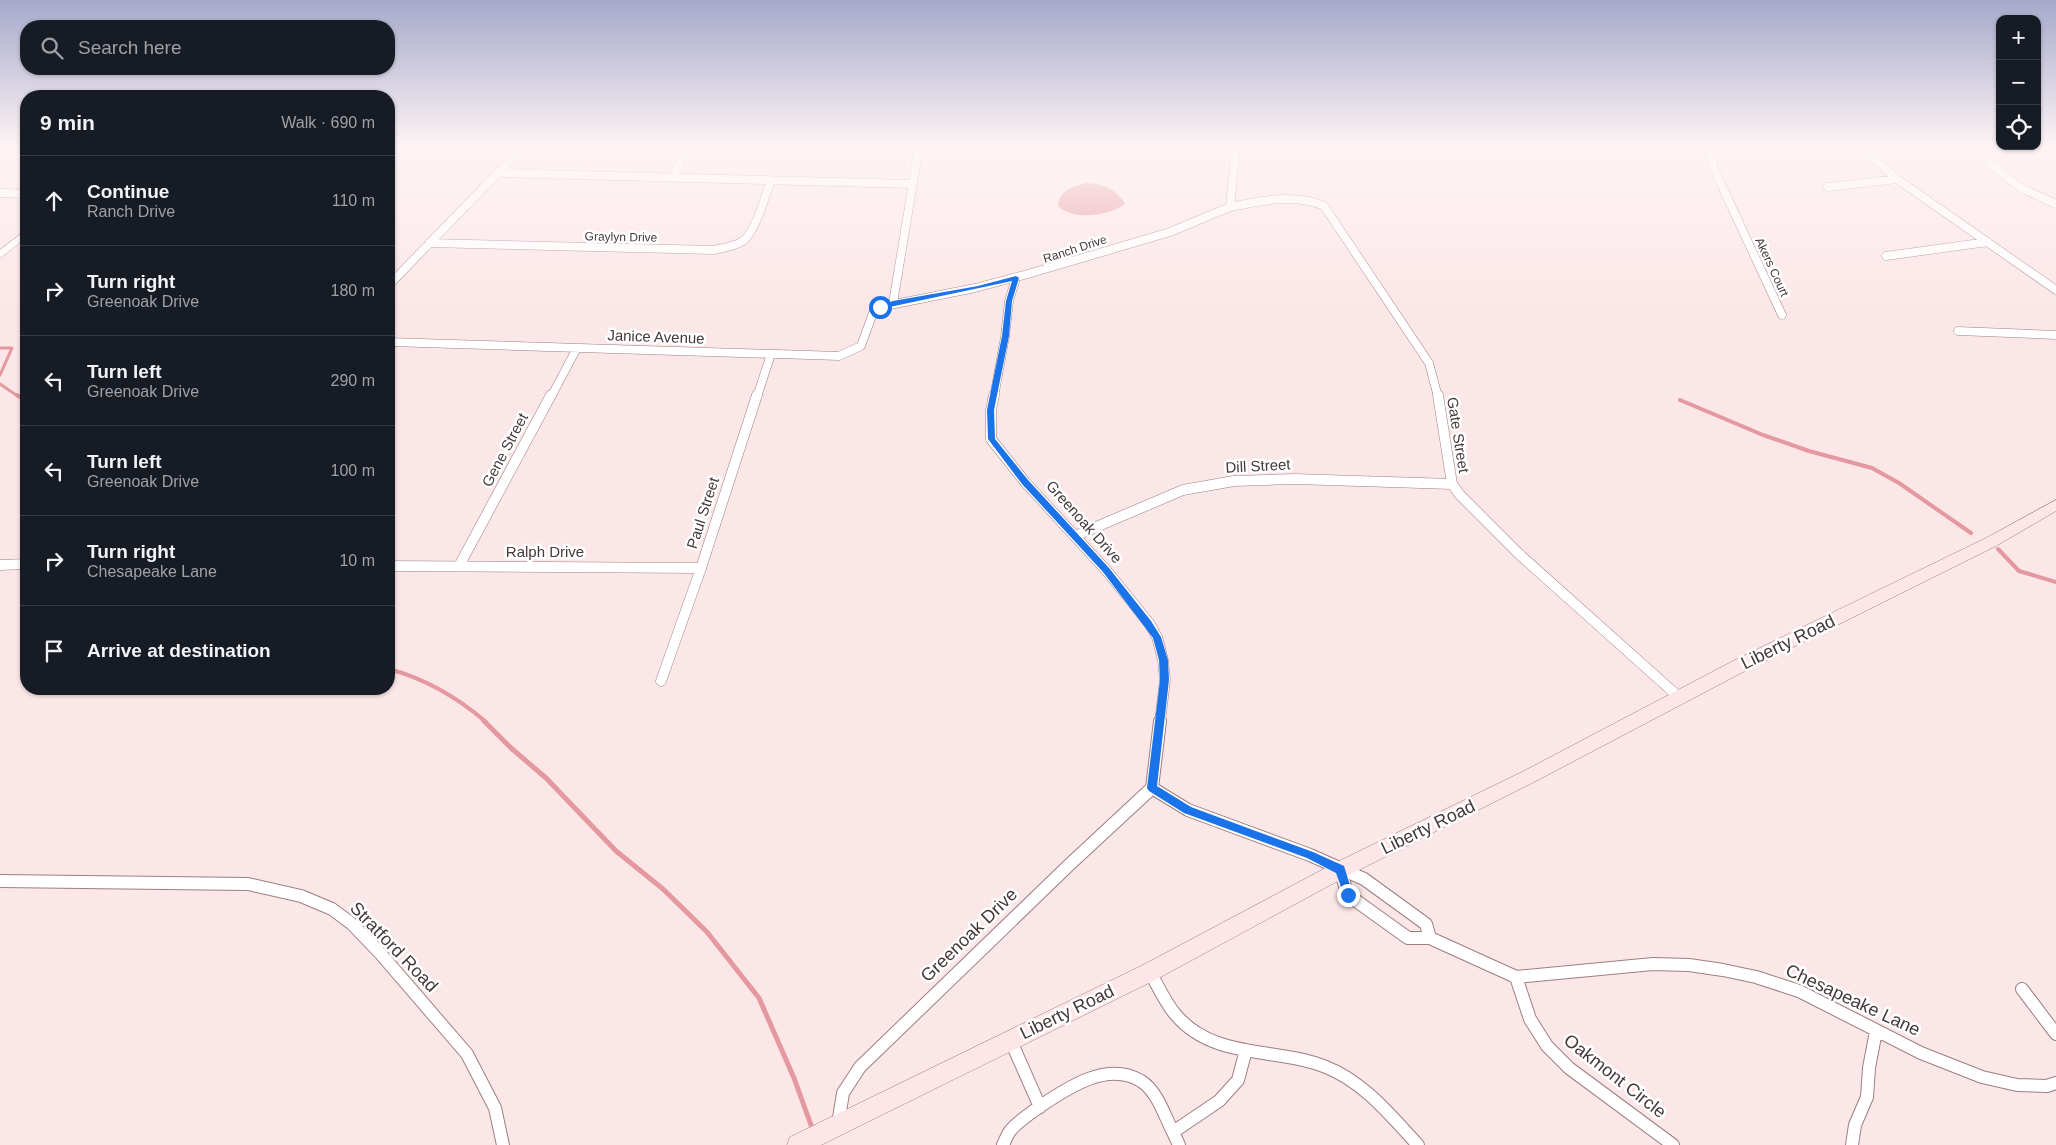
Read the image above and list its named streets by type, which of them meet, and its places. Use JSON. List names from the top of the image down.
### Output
{
  "streets": {
    "main road": ["Liberty Road"],
    "street": [
      "Graylyn Drive",
      "Ranch Drive",
      "Akers Court",
      "Janice Avenue",
      "Gate Street",
      "Gene Street",
      "Dill Street",
      "Paul Street",
      "Greenoak Drive",
      "Ralph Drive",
      "Stratford Road",
      "Chesapeake Lane",
      "Oakmont Circle"
    ]
  },
  "crossings": [
    ["Ranch Drive", "Janice Avenue"],
    ["Ranch Drive", "Gate Street"],
    ["Ranch Drive", "Greenoak Drive"],
    ["Janice Avenue", "Gene Street"],
    ["Janice Avenue", "Paul Street"],
    ["Gate Street", "Dill Street"],
    ["Gate Street", "Liberty Road"],
    ["Gene Street", "Ralph Drive"],
    ["Dill Street", "Greenoak Drive"],
    ["Paul Street", "Ralph Drive"],
    ["Greenoak Drive", "Liberty Road"],
    ["Liberty Road", "Chesapeake Lane"],
    ["Chesapeake Lane", "Oakmont Circle"]
  ],
  "page": {
    "map_buttons": ["+", "−"],
    "search": "Search here",
    "heading": ["9 min", "Walk · 690 m"],
    "list": [
      ["Continue", "Ranch Drive", "110 m"],
      ["Turn right", "Greenoak Drive", "180 m"],
      ["Turn left", "Greenoak Drive", "290 m"],
      ["Turn left", "Greenoak Drive", "100 m"],
      ["Turn right", "Chesapeake Lane", "10 m"],
      "Arrive at destination"
    ]
  }
}
